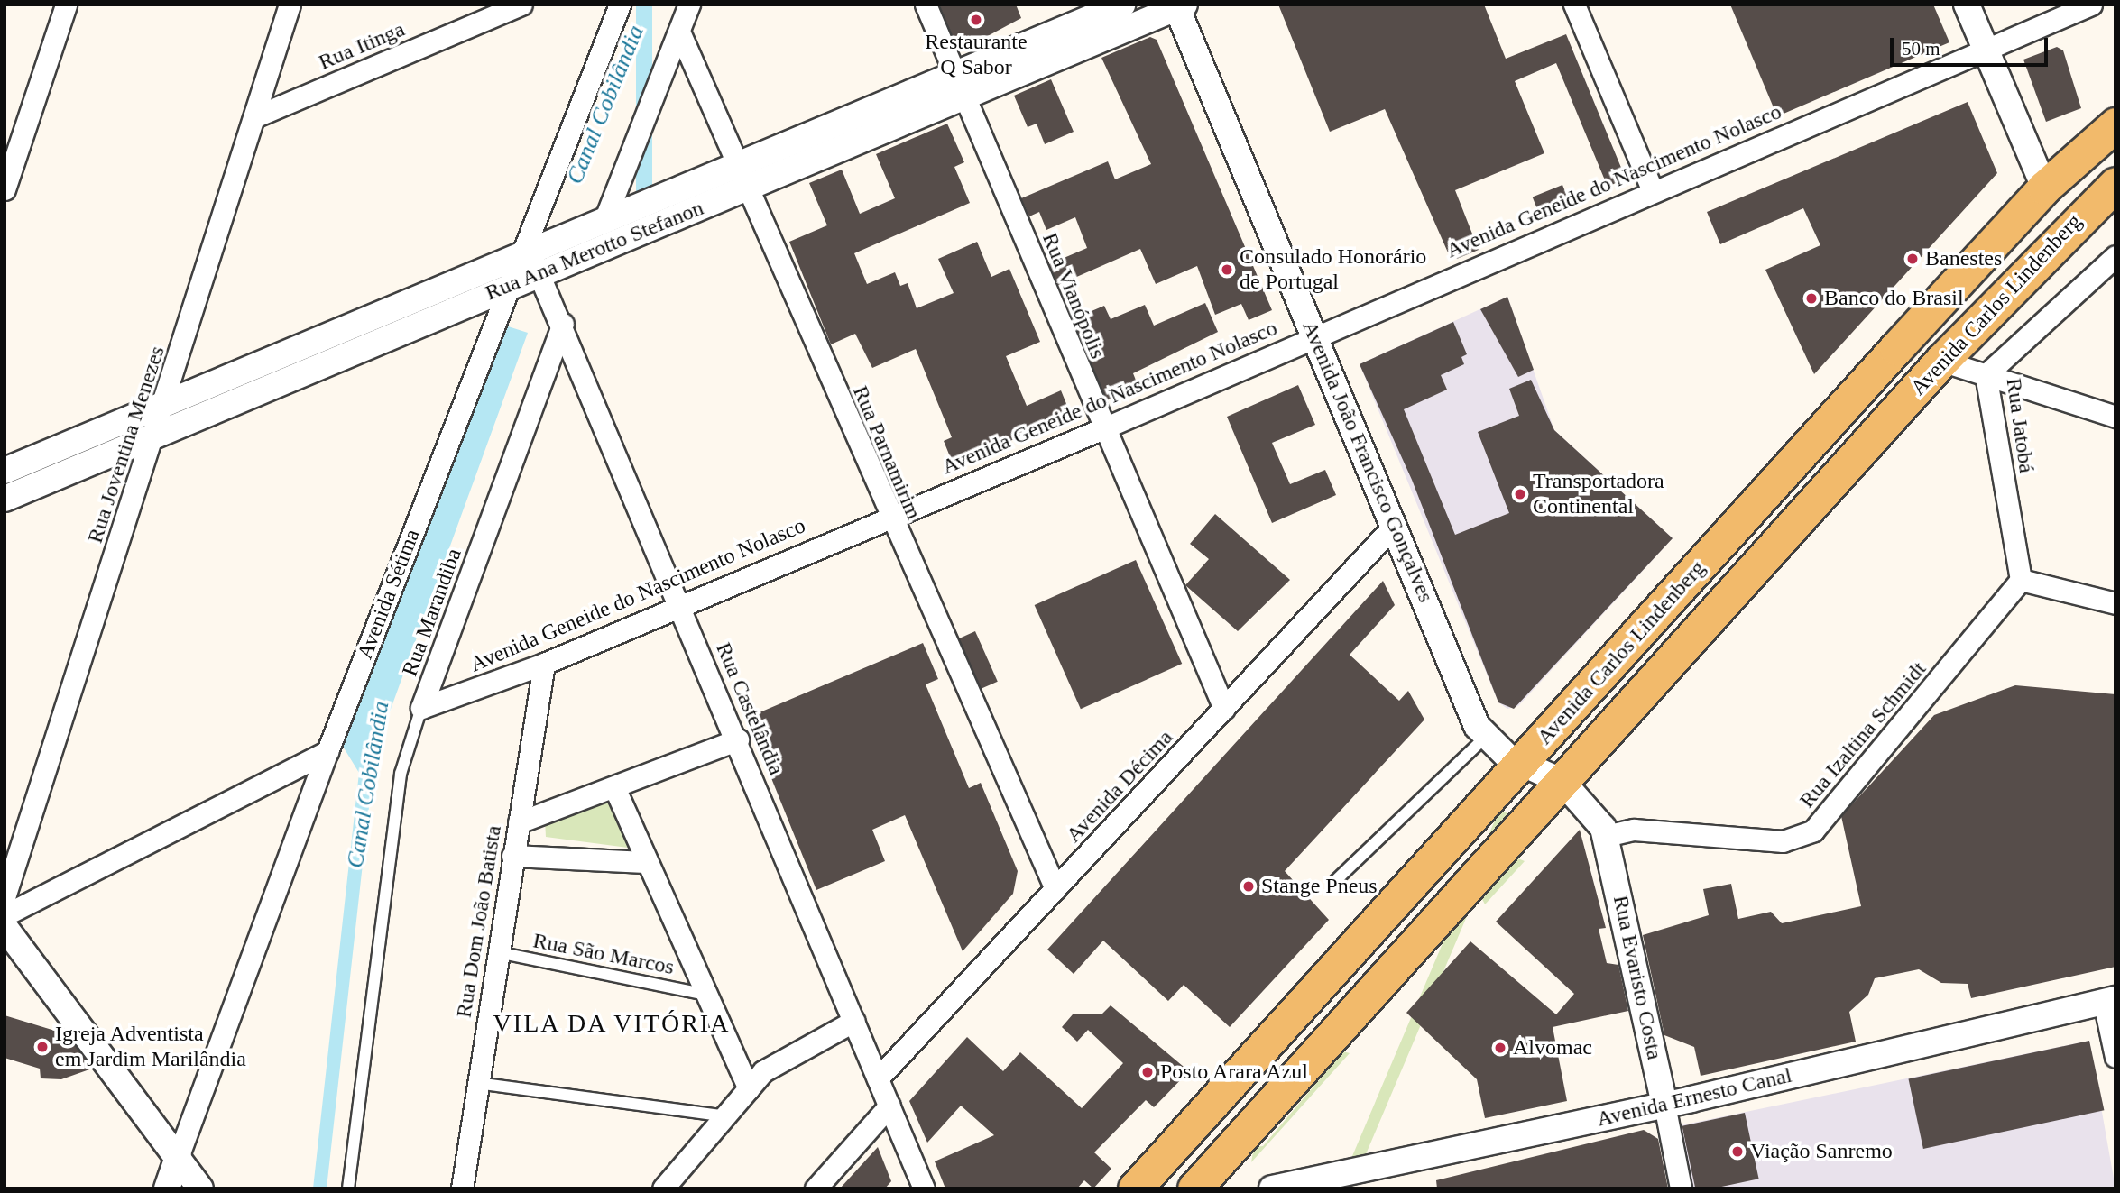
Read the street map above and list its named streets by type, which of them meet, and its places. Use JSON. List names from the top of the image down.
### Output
{
  "streets": {
    "main road": ["Avenida Carlos Lindenberg"],
    "street": [
      "Rua Itinga",
      "Avenida Geneide do Nascimento Nolasco",
      "Rua Ana Merotto Stefanon",
      "Rua Vianópolis",
      "Rua Jatobá",
      "Rua Joventina Menezes",
      "Rua Parnamirim",
      "Avenida João Francisco Gonçalves",
      "Avenida Sétima",
      "Rua Marandiba",
      "Rua Castelândia",
      "Rua Izaltina Schmidt",
      "Avenida Décima",
      "Rua Dom João Batista",
      "Rua Evaristo Costa",
      "Avenida Ernesto Canal"
    ],
    "lane": ["Rua São Marcos"]
  },
  "crossings": [
    ["Rua Itinga", "Rua Joventina Menezes"],
    ["Avenida Geneide do Nascimento Nolasco", "Rua Vianópolis"],
    ["Avenida Geneide do Nascimento Nolasco", "Rua Parnamirim"],
    ["Avenida Geneide do Nascimento Nolasco", "Avenida João Francisco Gonçalves"],
    ["Avenida Geneide do Nascimento Nolasco", "Rua Marandiba"],
    ["Avenida Geneide do Nascimento Nolasco", "Rua Castelândia"],
    ["Avenida Geneide do Nascimento Nolasco", "Rua Dom João Batista"],
    ["Rua Ana Merotto Stefanon", "Rua Vianópolis"],
    ["Rua Ana Merotto Stefanon", "Rua Joventina Menezes"],
    ["Rua Ana Merotto Stefanon", "Rua Parnamirim"],
    ["Rua Ana Merotto Stefanon", "Avenida João Francisco Gonçalves"],
    ["Rua Ana Merotto Stefanon", "Avenida Sétima"],
    ["Rua Ana Merotto Stefanon", "Rua Castelândia"],
    ["Rua Vianópolis", "Avenida Décima"],
    ["Avenida Carlos Lindenberg", "Rua Evaristo Costa"],
    ["Rua Jatobá", "Rua Izaltina Schmidt"],
    ["Rua Parnamirim", "Avenida Décima"],
    ["Avenida João Francisco Gonçalves", "Avenida Décima"],
    ["Rua Marandiba", "Rua Castelândia"],
    ["Rua Castelândia", "Avenida Décima"],
    ["Rua Izaltina Schmidt", "Rua Evaristo Costa"],
    ["Rua Dom João Batista", "Rua São Marcos"],
    ["Rua Evaristo Costa", "Avenida Ernesto Canal"]
  ],
  "districts": ["VILA DA VITÓRIA"],
  "water": ["Canal Cobilândia"],
  "places": [
    "Restaurante Q Sabor",
    "Banestes",
    "Consulado Honorário de Portugal",
    "Banco do Brasil",
    "Transportadora Continental",
    "Stange Pneus",
    "Igreja Adventista em Jardim Marilândia",
    "Alvomac",
    "Posto Arara Azul",
    "Viação Sanremo"
  ],
  "scale_bar": "50 m"
}
